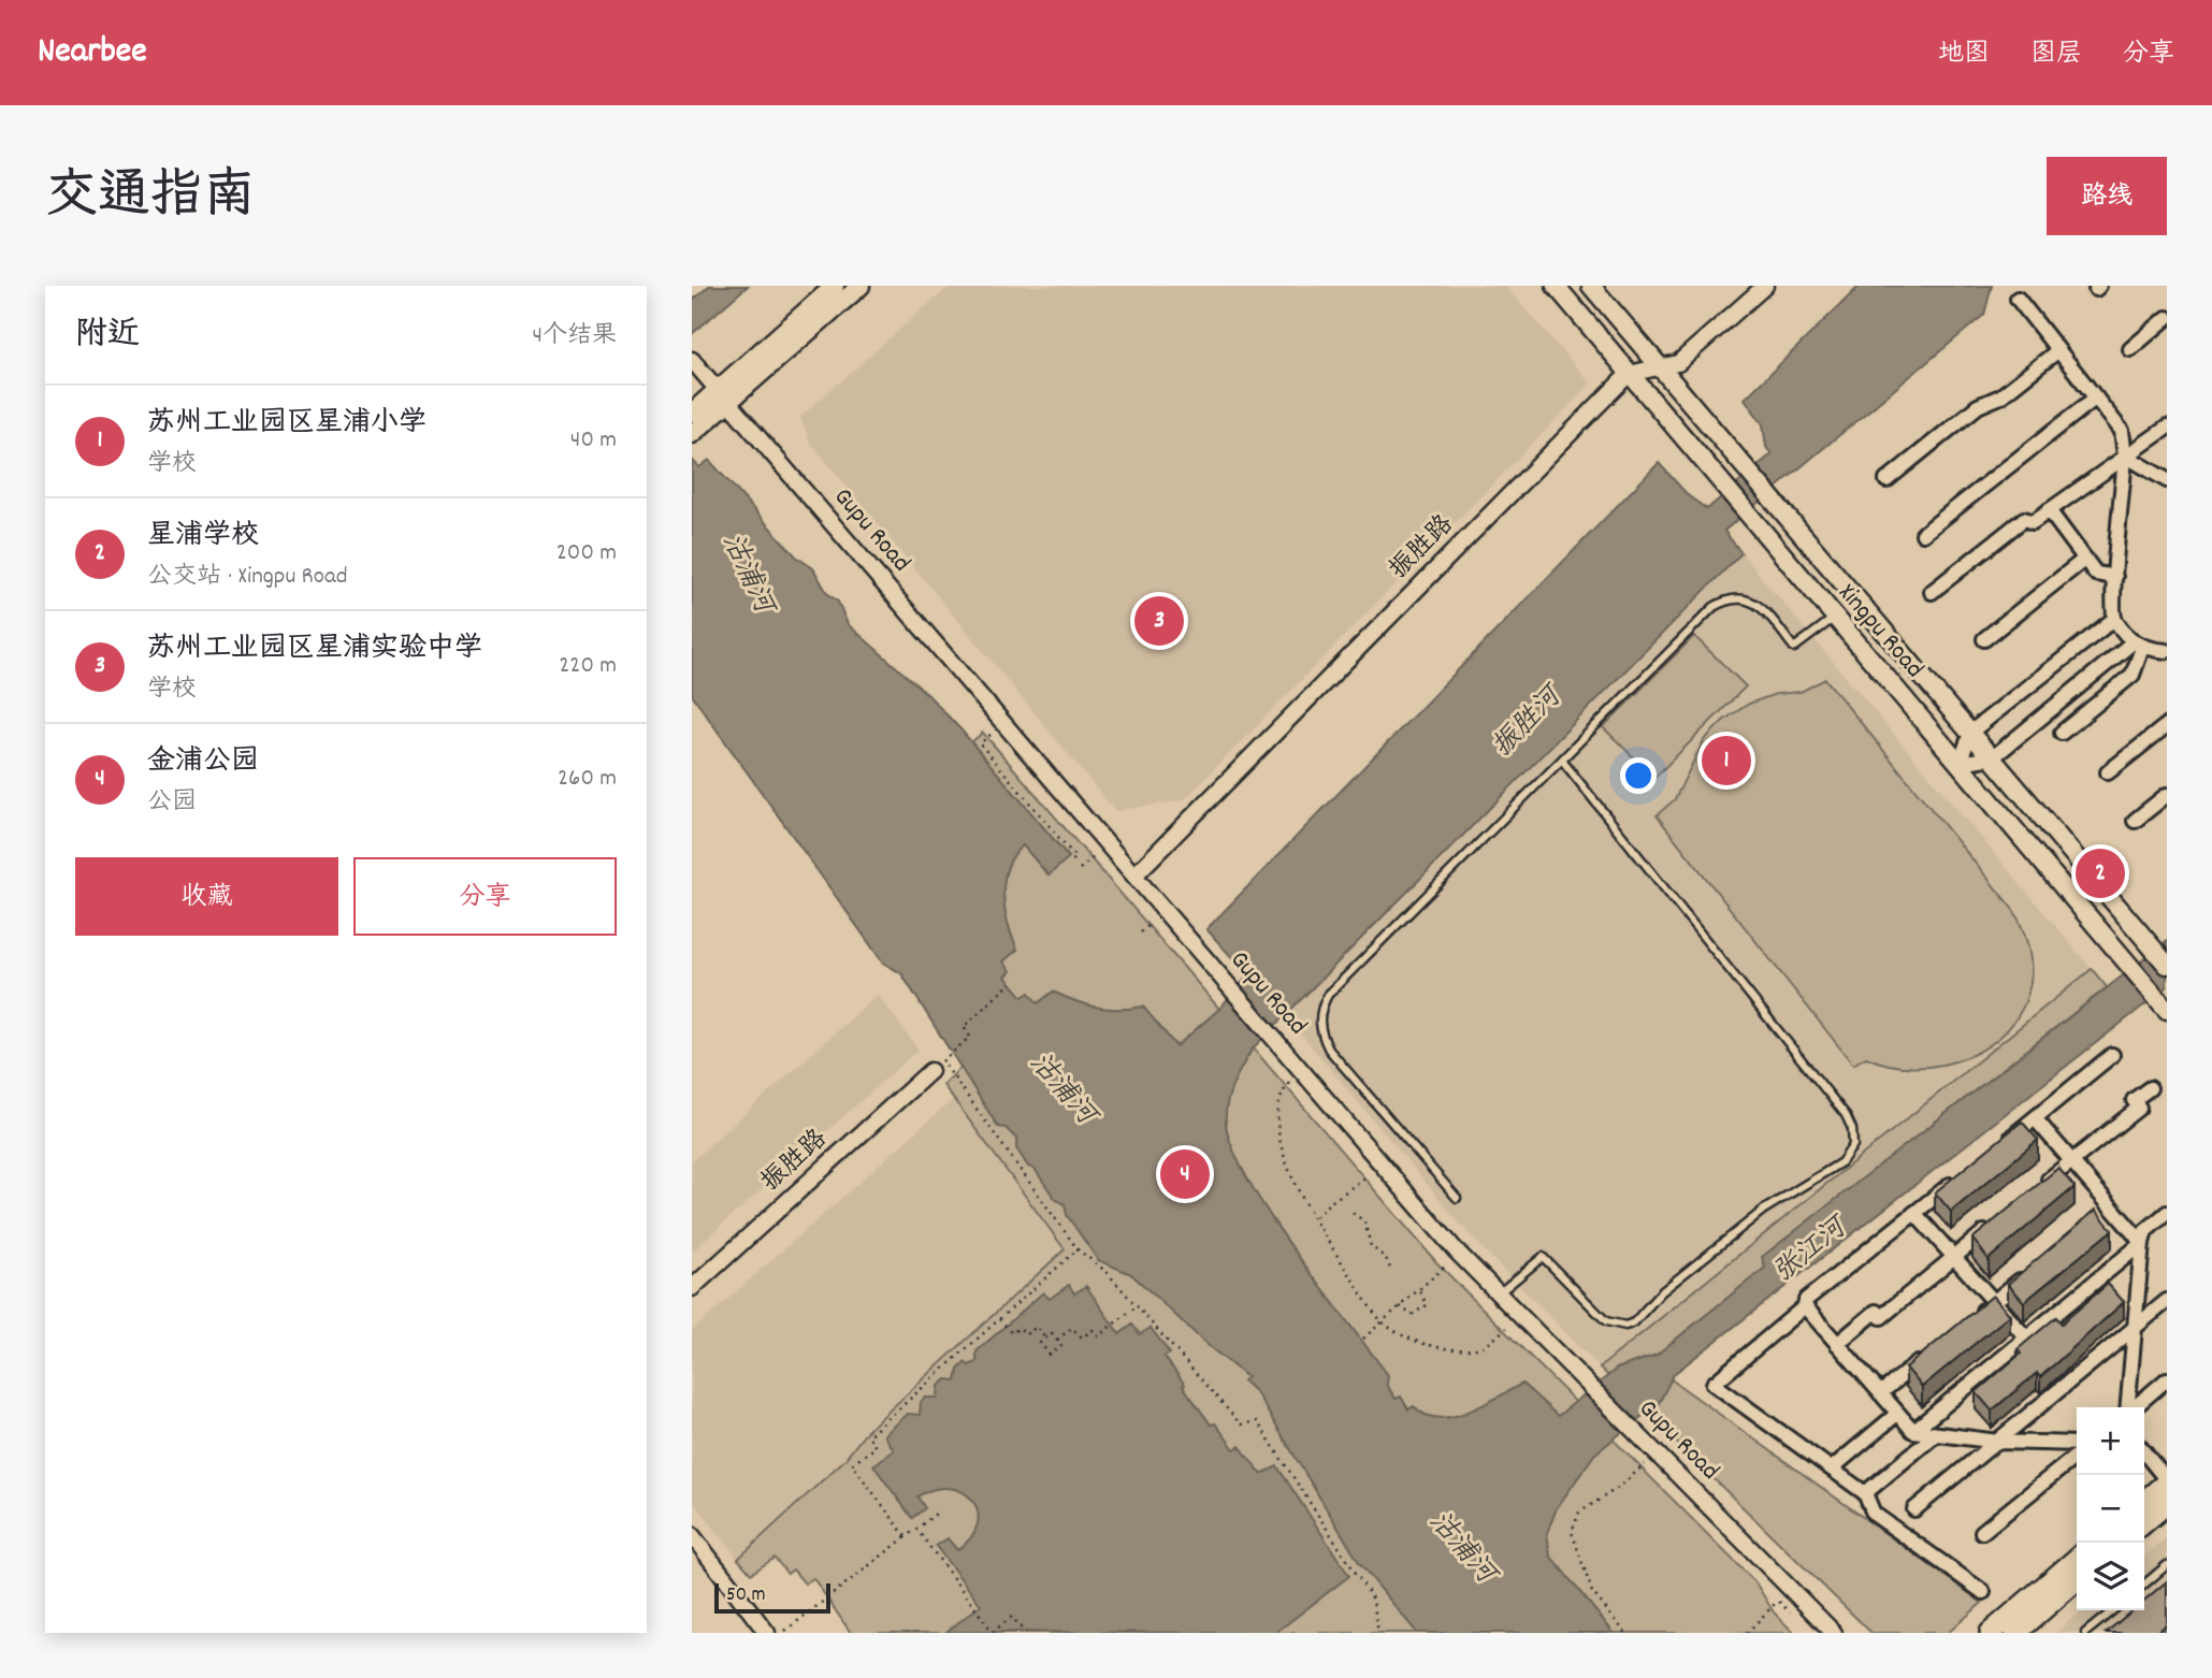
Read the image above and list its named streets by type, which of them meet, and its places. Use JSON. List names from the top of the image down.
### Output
{
  "streets": {
    "main road": ["Xingpu Road"],
    "street": ["Gupu Road", "振胜路"]
  },
  "crossings": [
    ["Gupu Road", "振胜路"],
    ["振胜路", "Xingpu Road"]
  ],
  "water": ["沽浦河", "振胜河", "张江河"],
  "scale_bar": "50 m",
  "page": {
    "header": "Nearbee",
    "nav": ["地图", "图层", "分享"],
    "title": "交通指南",
    "buttons": [
      "路线",
      ["收藏", "分享"]
    ],
    "heading": ["附近", "4个结果"],
    "list": [
      {
        "mark": "1",
        "name": "苏州工业园区星浦小学",
        "note": "学校",
        "value": "40 m"
      },
      {
        "mark": "2",
        "name": "星浦学校",
        "note": "公交站 · Xingpu Road",
        "value": "200 m"
      },
      {
        "mark": "3",
        "name": "苏州工业园区星浦实验中学",
        "note": "学校",
        "value": "220 m"
      },
      {
        "mark": "4",
        "name": "金浦公园",
        "note": "公园",
        "value": "260 m"
      }
    ],
    "pins": [
      "3",
      "1",
      "2",
      "4"
    ],
    "map_buttons": ["+", "−"],
    "scale": "50 m"
  }
}
